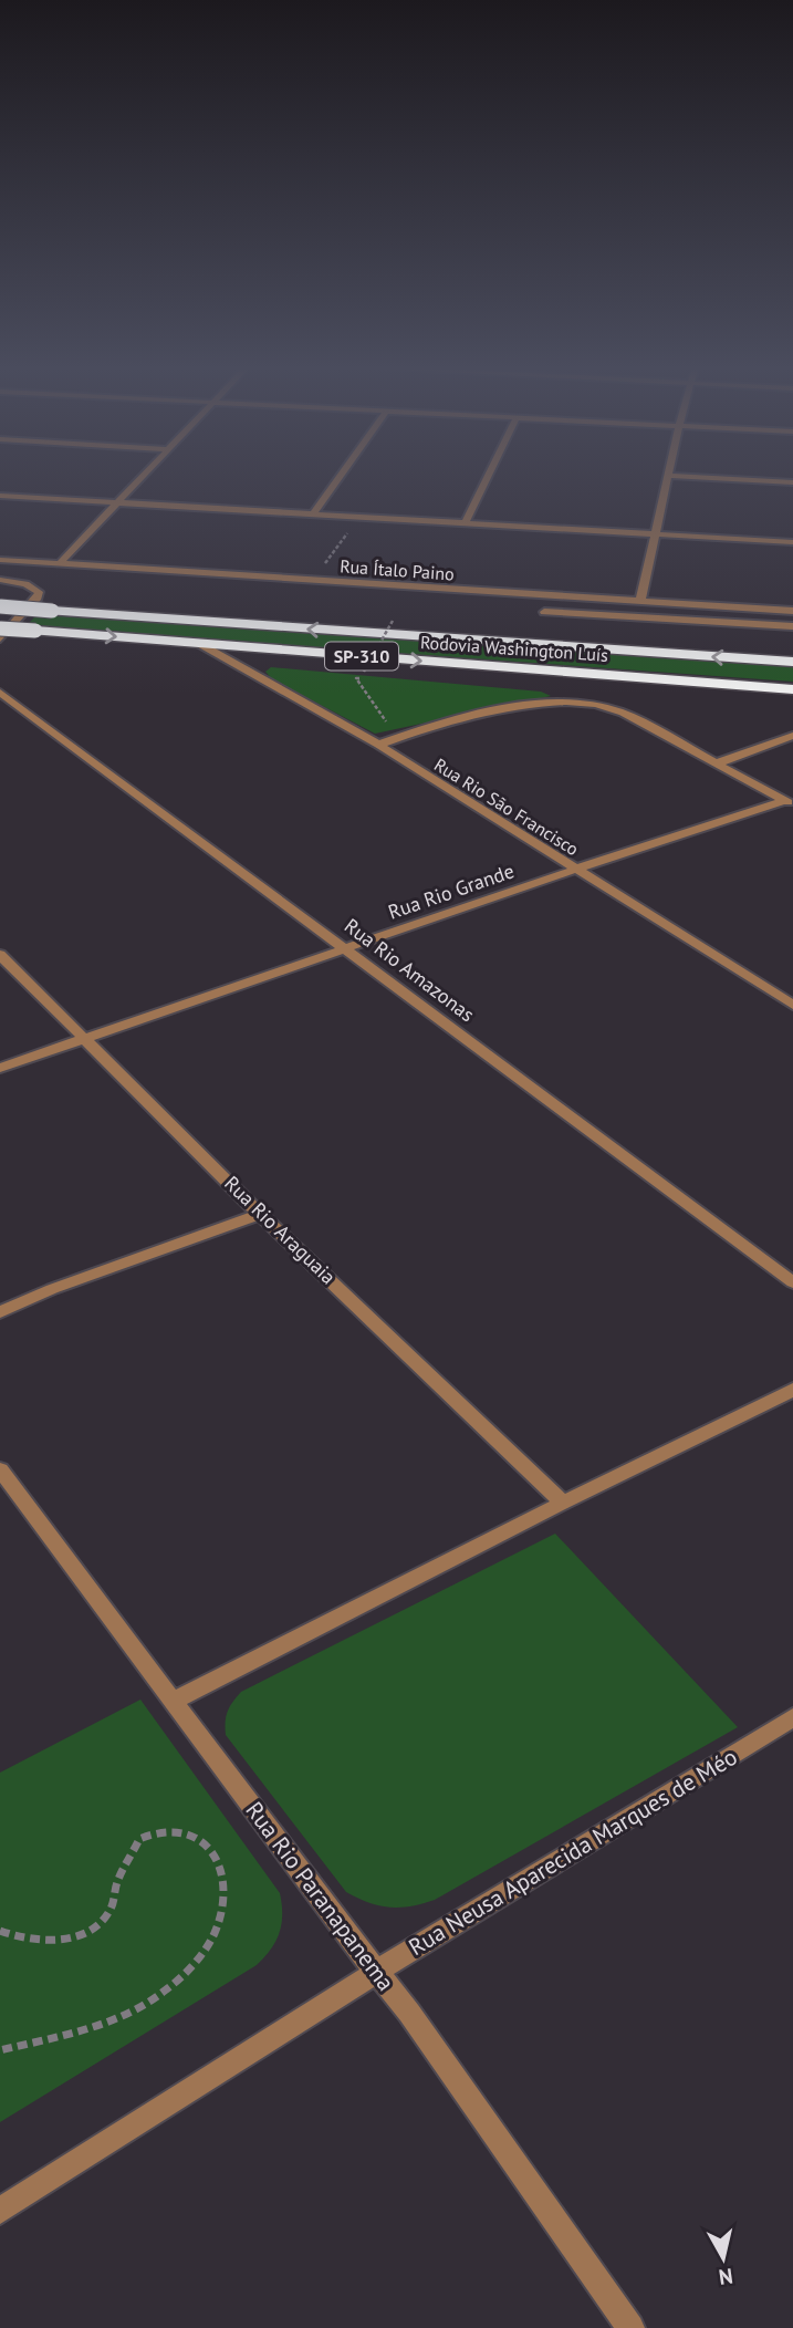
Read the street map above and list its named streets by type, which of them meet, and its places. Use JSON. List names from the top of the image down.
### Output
{
  "streets": {
    "highway": ["Rodovia Washington Luís", "SP-310"],
    "street": [
      "Rua Ítalo Paino",
      "Rua Rio São Francisco",
      "Rua Rio Grande",
      "Rua Rio Amazonas",
      "Rua Rio Araguaia",
      "Rua Neusa Aparecida Marques de Méo",
      "Rua Rio Paranapanema"
    ]
  },
  "crossings": [
    ["Rodovia Washington Luís", "Rua Rio São Francisco"],
    ["Rua Rio São Francisco", "Rua Rio Grande"],
    ["Rua Rio Grande", "Rua Rio Amazonas"],
    ["Rua Rio Grande", "Rua Rio Araguaia"],
    ["Rua Neusa Aparecida Marques de Méo", "Rua Rio Paranapanema"]
  ],
  "north": "bottom"
}
